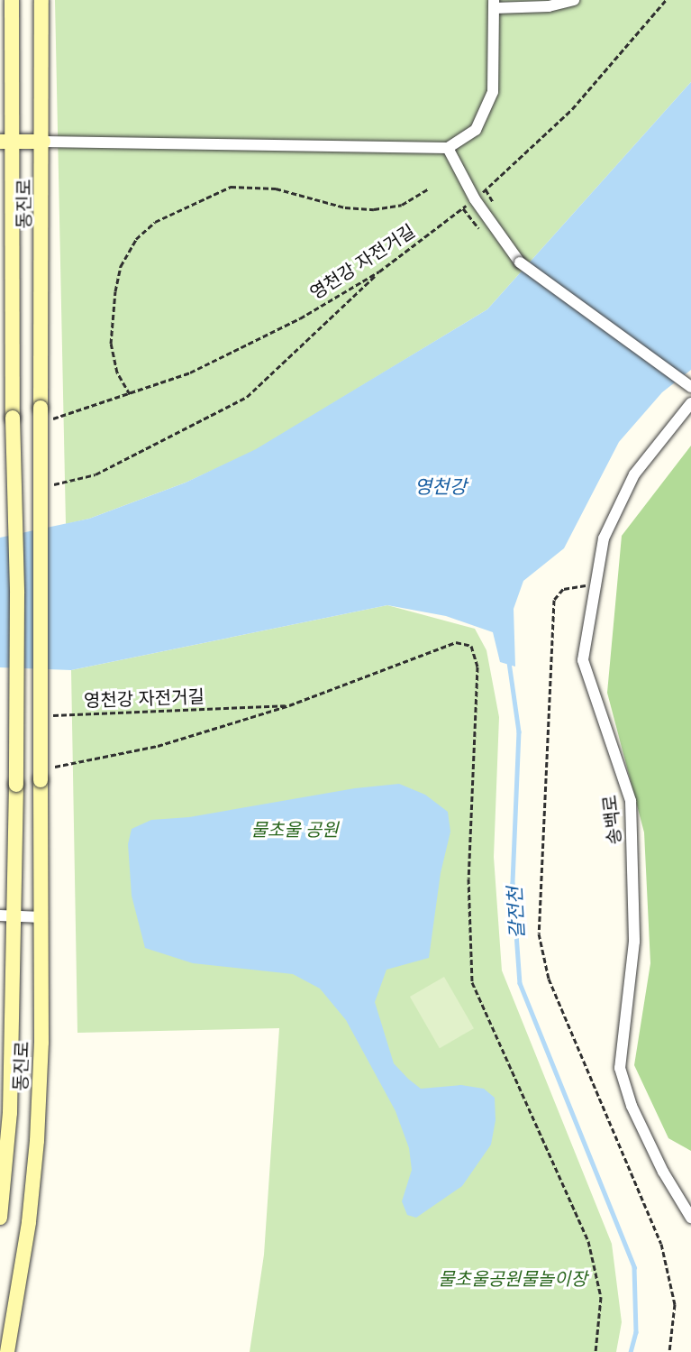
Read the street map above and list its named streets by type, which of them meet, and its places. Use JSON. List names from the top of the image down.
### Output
{
  "streets": {
    "street": ["동진로", "송백로"],
    "path": ["영천강 자전거길"]
  },
  "crossings": [
    ["동진로", "영천강 자전거길"]
  ],
  "water": ["영천강", "갈전천"],
  "parks": ["물초울 공원", "물초울공원물놀이장"]
}
